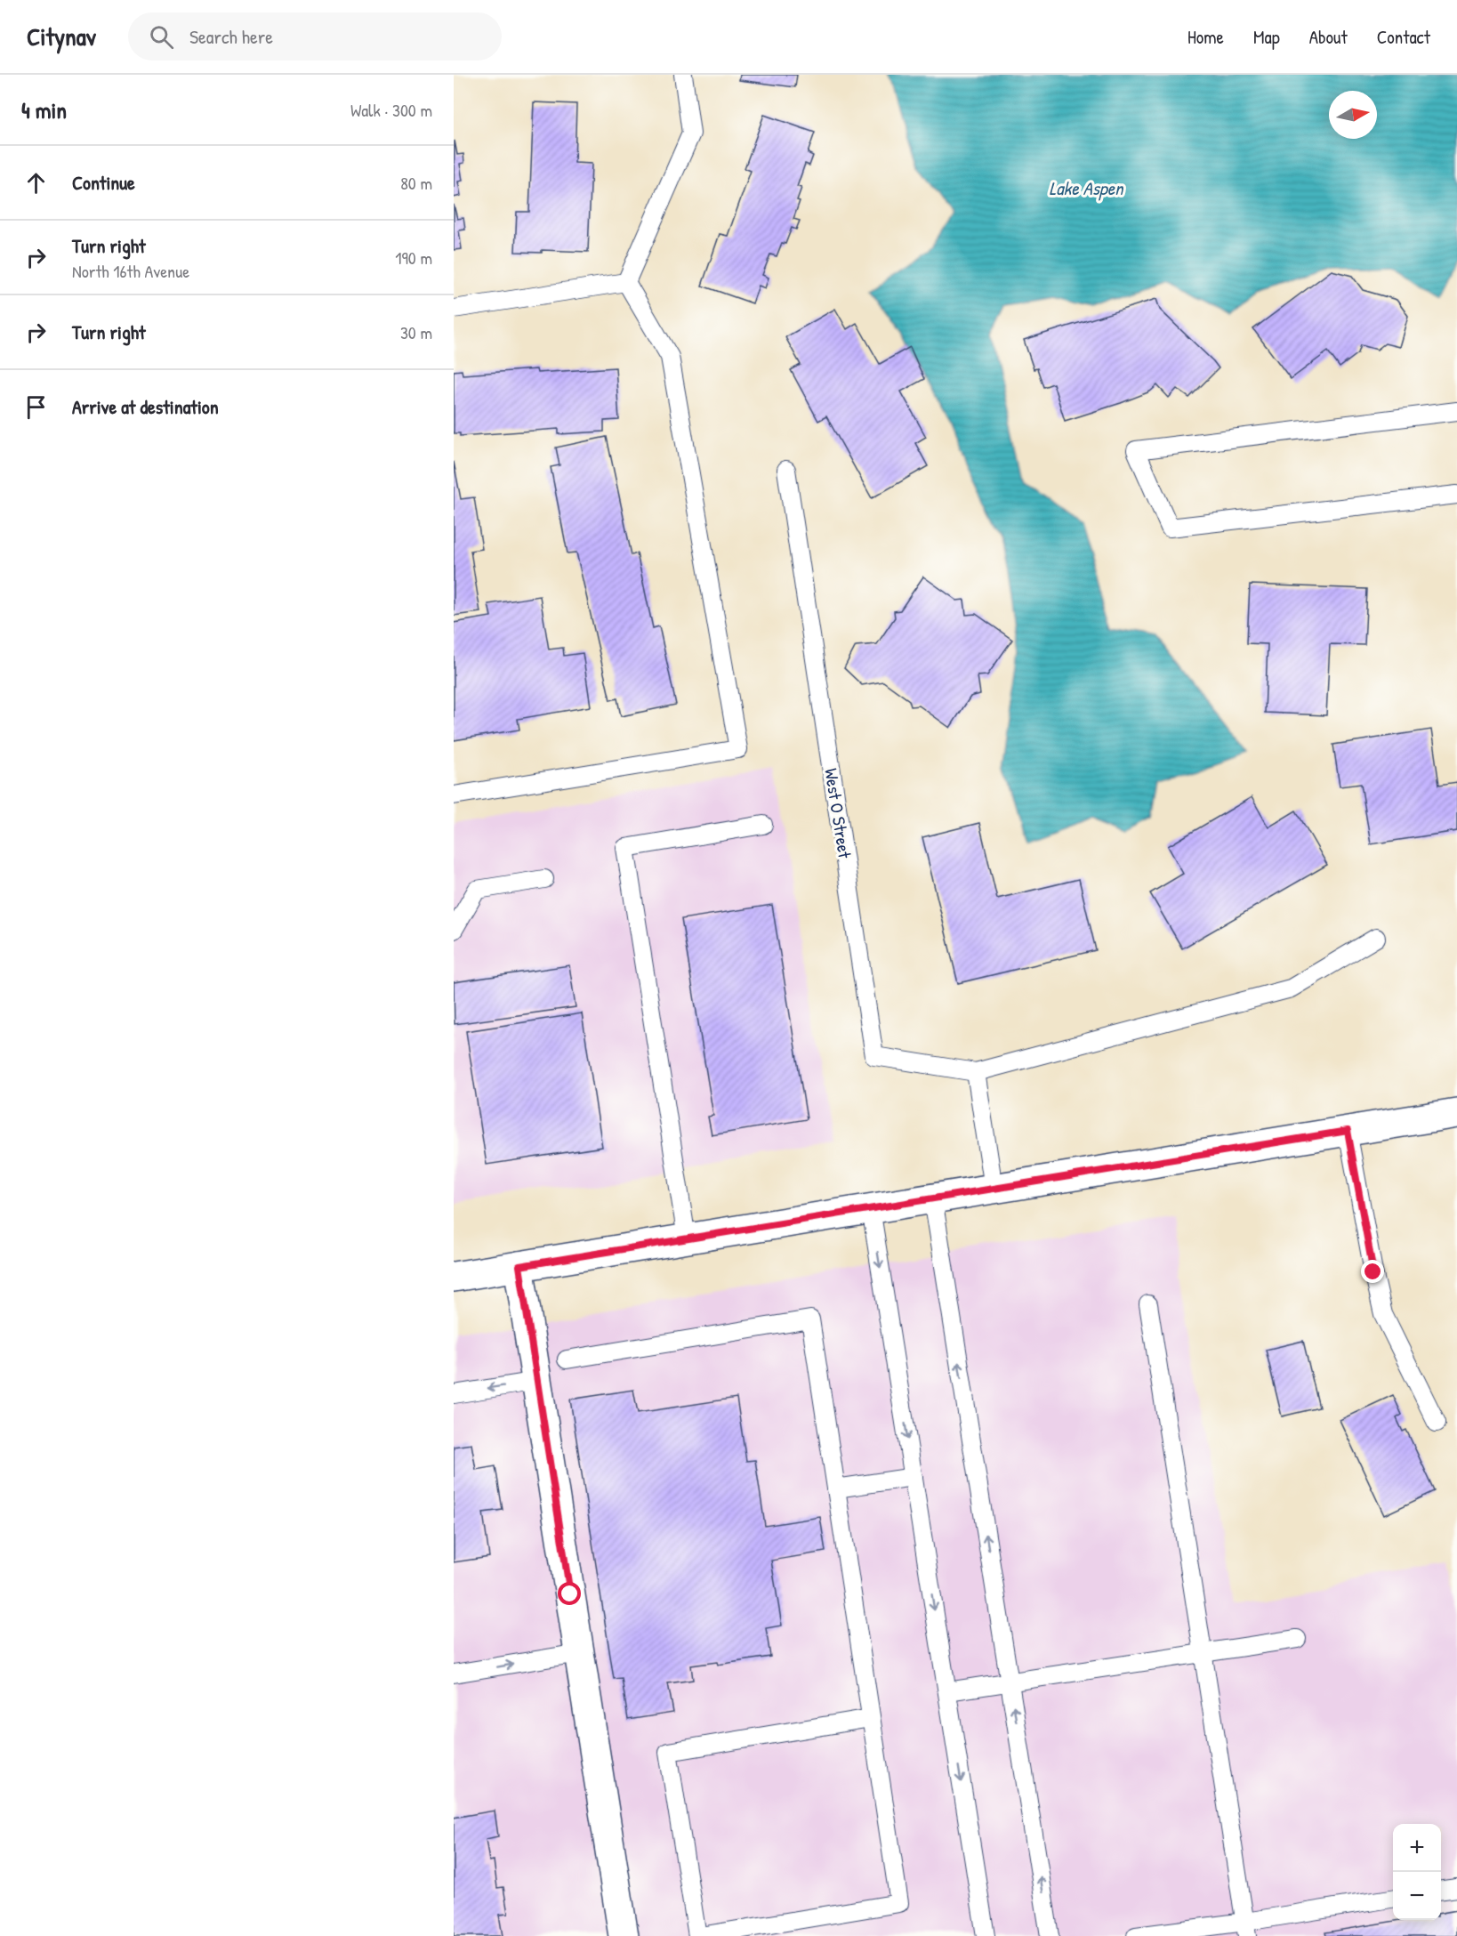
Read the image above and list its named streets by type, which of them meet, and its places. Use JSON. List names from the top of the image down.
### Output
{
  "streets": {
    "lane": ["West O Street"]
  },
  "water": ["Lake Aspen"],
  "north": "right",
  "page": {
    "header": "Citynav",
    "search": "Search here",
    "nav": [
      "Home",
      "Map",
      "About",
      "Contact"
    ],
    "heading": ["4 min", "Walk · 300 m"],
    "list": [
      ["Continue", "80 m"],
      ["Turn right", "North 16th Avenue", "190 m"],
      ["Turn right", "30 m"],
      "Arrive at destination"
    ],
    "map_buttons": ["+", "−"]
  }
}
